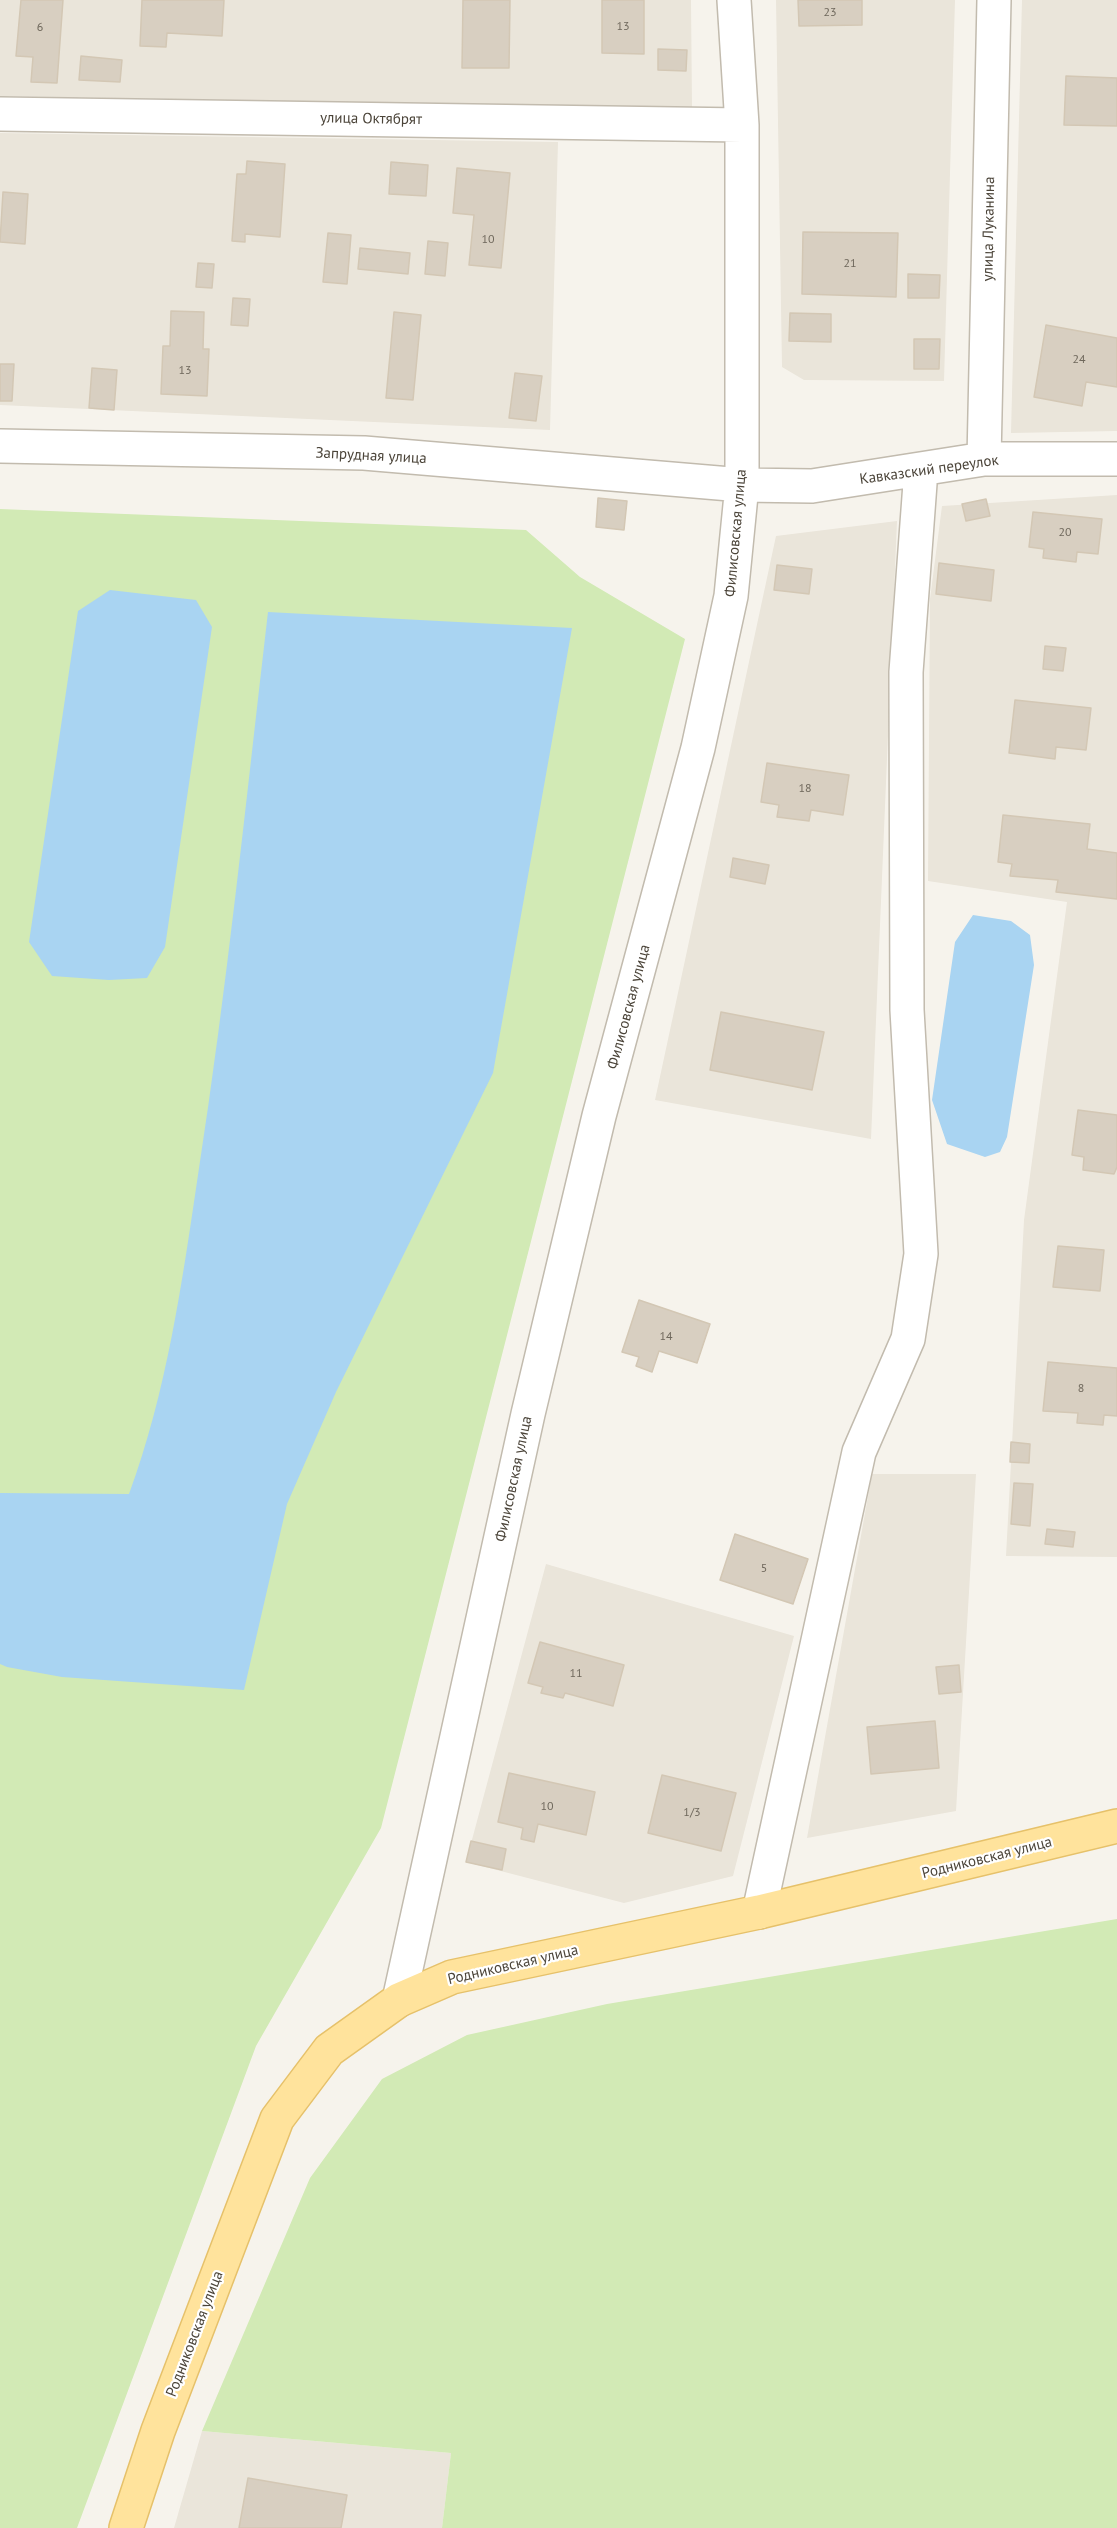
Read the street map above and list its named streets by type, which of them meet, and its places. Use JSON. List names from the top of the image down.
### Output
{
  "streets": {
    "main road": ["Родниковская улица"],
    "street": [
      "улица Октябрят",
      "улица Луканина",
      "Запрудная улица",
      "Кавказский переулок",
      "Филисовская улица"
    ]
  },
  "crossings": [
    ["улица Октябрят", "Филисовская улица"],
    ["улица Луканина", "Кавказский переулок"],
    ["Запрудная улица", "Кавказский переулок"],
    ["Запрудная улица", "Филисовская улица"],
    ["Кавказский переулок", "Филисовская улица"],
    ["Филисовская улица", "Родниковская улица"]
  ],
  "house_numbers": [
    "23",
    "13",
    "6",
    "10",
    "21",
    "24",
    "13",
    "20",
    "18",
    "14",
    "8",
    "5",
    "11",
    "10",
    "1/3"
  ]
}
